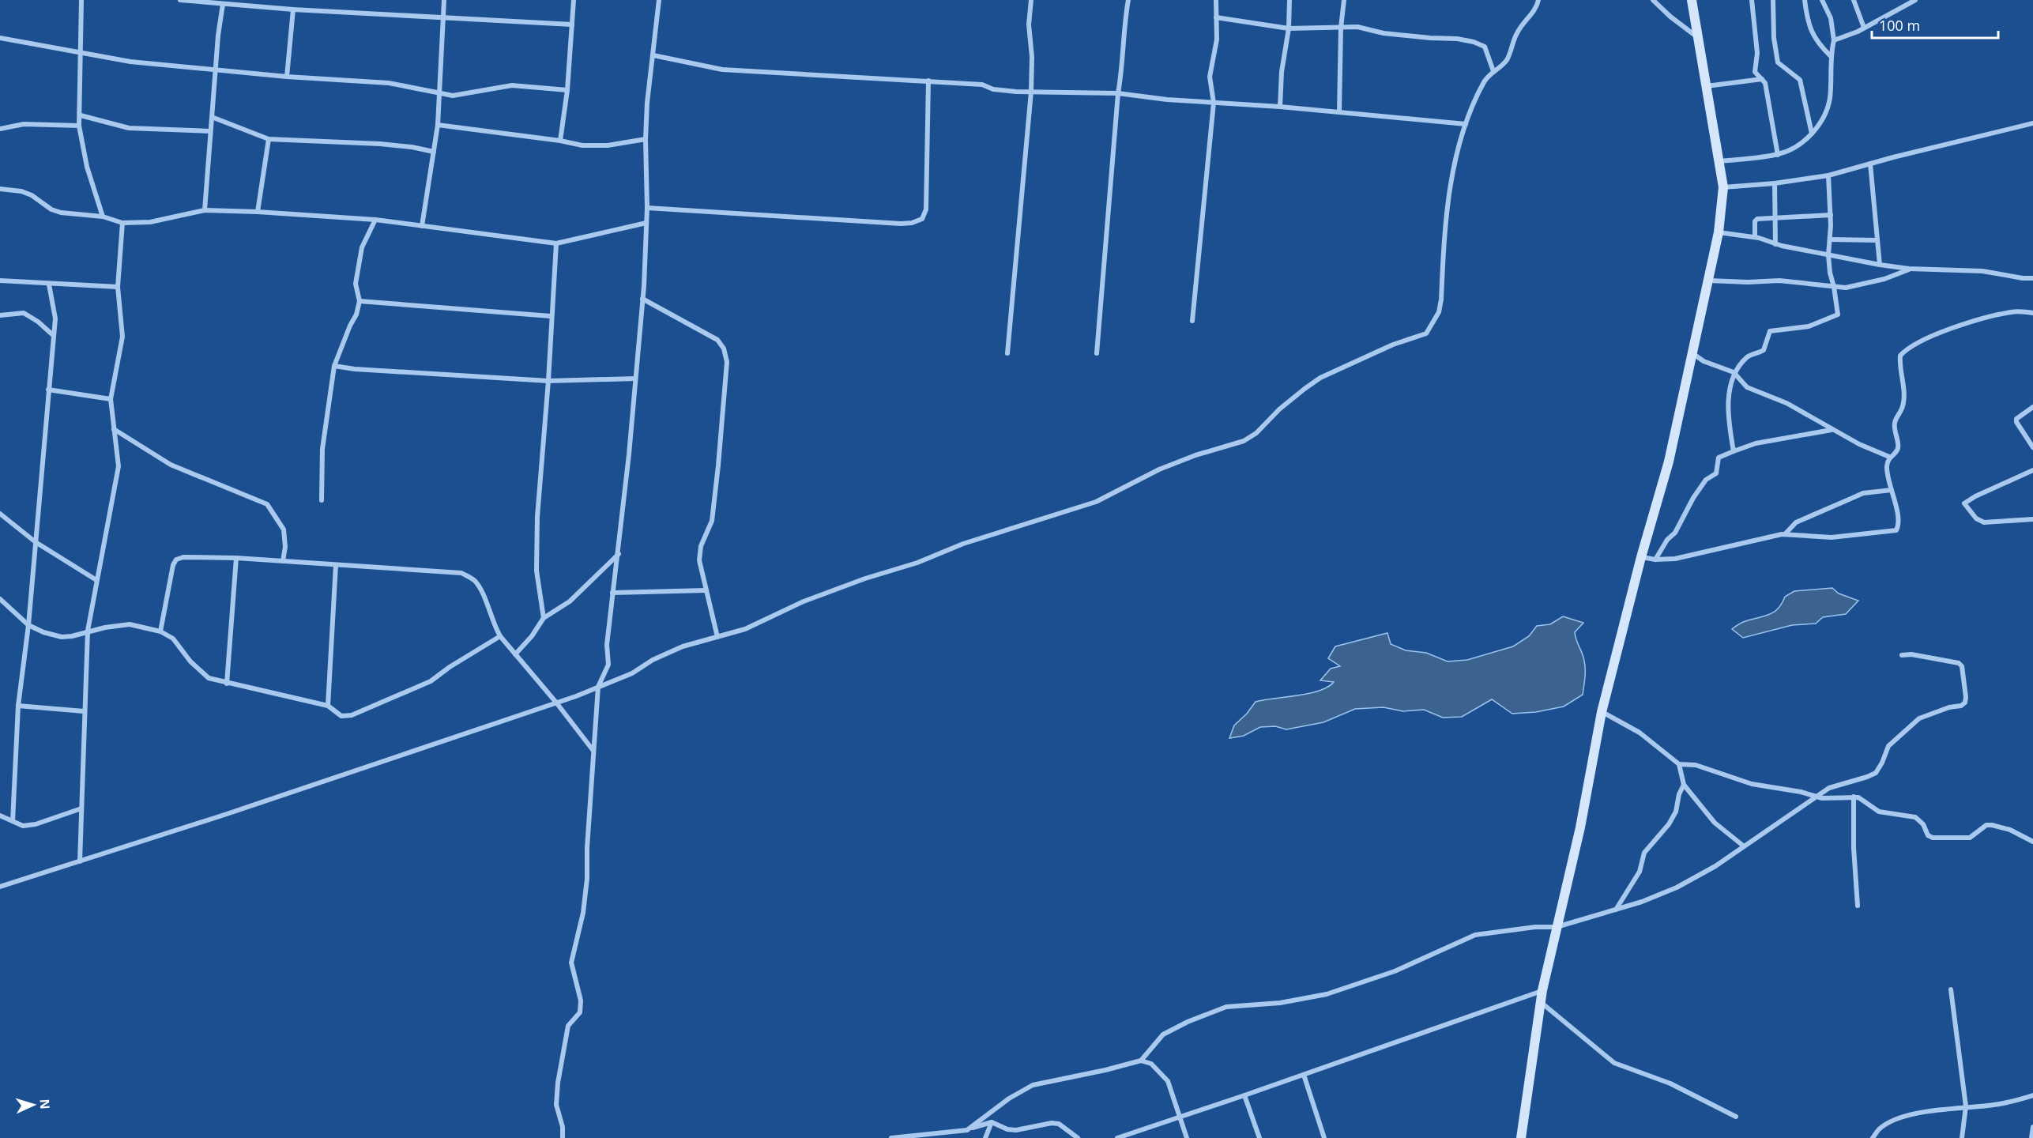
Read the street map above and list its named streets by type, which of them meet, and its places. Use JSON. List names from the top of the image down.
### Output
{
  "scale_bar": "100 m",
  "north": "right"
}
